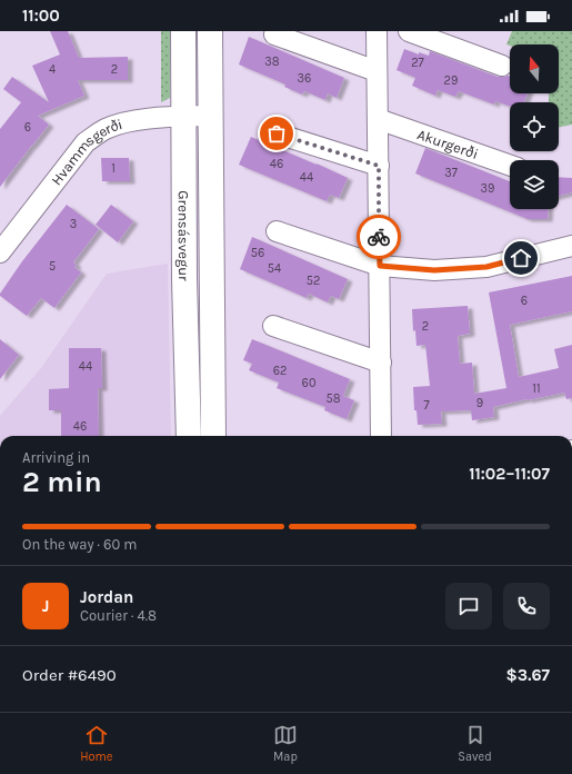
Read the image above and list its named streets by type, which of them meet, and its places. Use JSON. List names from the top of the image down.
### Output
{
  "streets": {
    "main road": ["Grensásvegur"],
    "street": ["Akurgerði", "Hvammsgerði"]
  },
  "crossings": [
    ["Hvammsgerði", "Grensásvegur"]
  ],
  "house_numbers": [
    "38",
    "27",
    "4",
    "2",
    "36",
    "29",
    "6",
    "46",
    "1",
    "37",
    "44",
    "39",
    "3",
    "56",
    "5",
    "54",
    "52",
    "6",
    "2",
    "44",
    "62",
    "60",
    "11",
    "58",
    "9",
    "7",
    "46"
  ],
  "north": "top",
  "page": {
    "status": "11:00",
    "heading": ["2 min", "Arriving in", "11:02–11:07"],
    "panel": [
      "Jordan",
      "Courier · 4.8",
      "Order #6490",
      "$3.67"
    ],
    "bar": "On the way · 60 m",
    "round": "J",
    "tabs": ["Home", "Map", "Saved"]
  }
}
